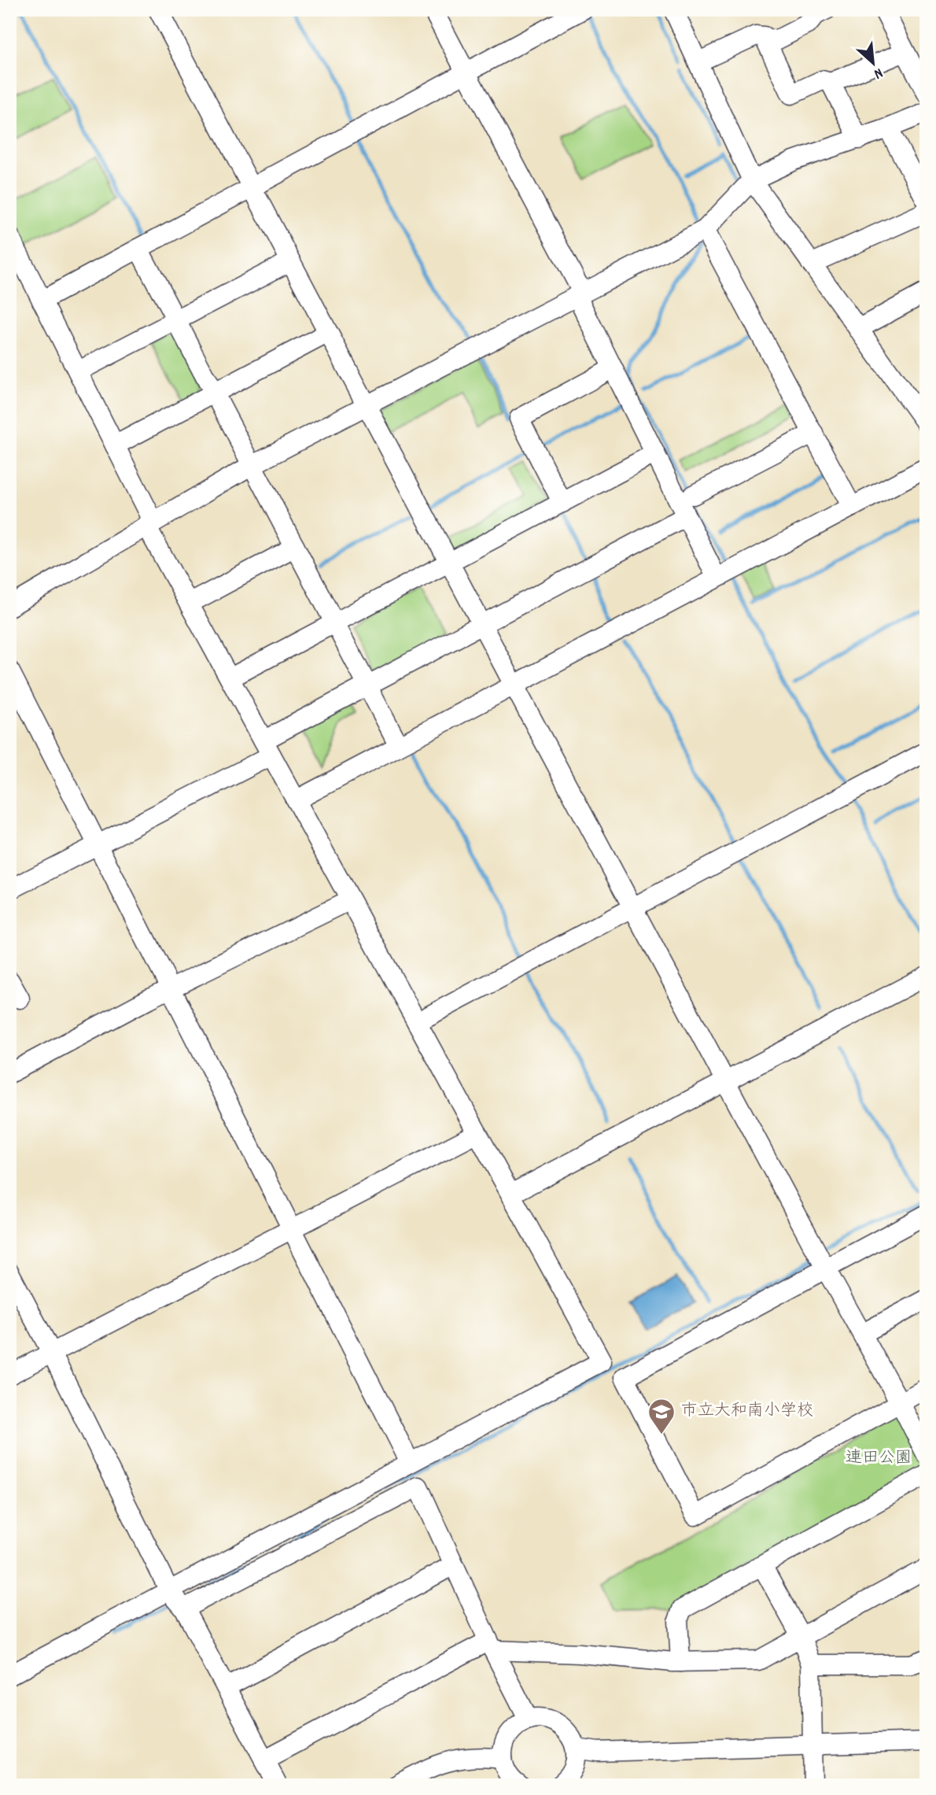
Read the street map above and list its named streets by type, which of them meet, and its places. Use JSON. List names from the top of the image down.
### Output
{
  "parks": ["連田公園"],
  "places": {
    "school or university": ["市立大和南小学校"]
  },
  "north": "bottom right"
}
